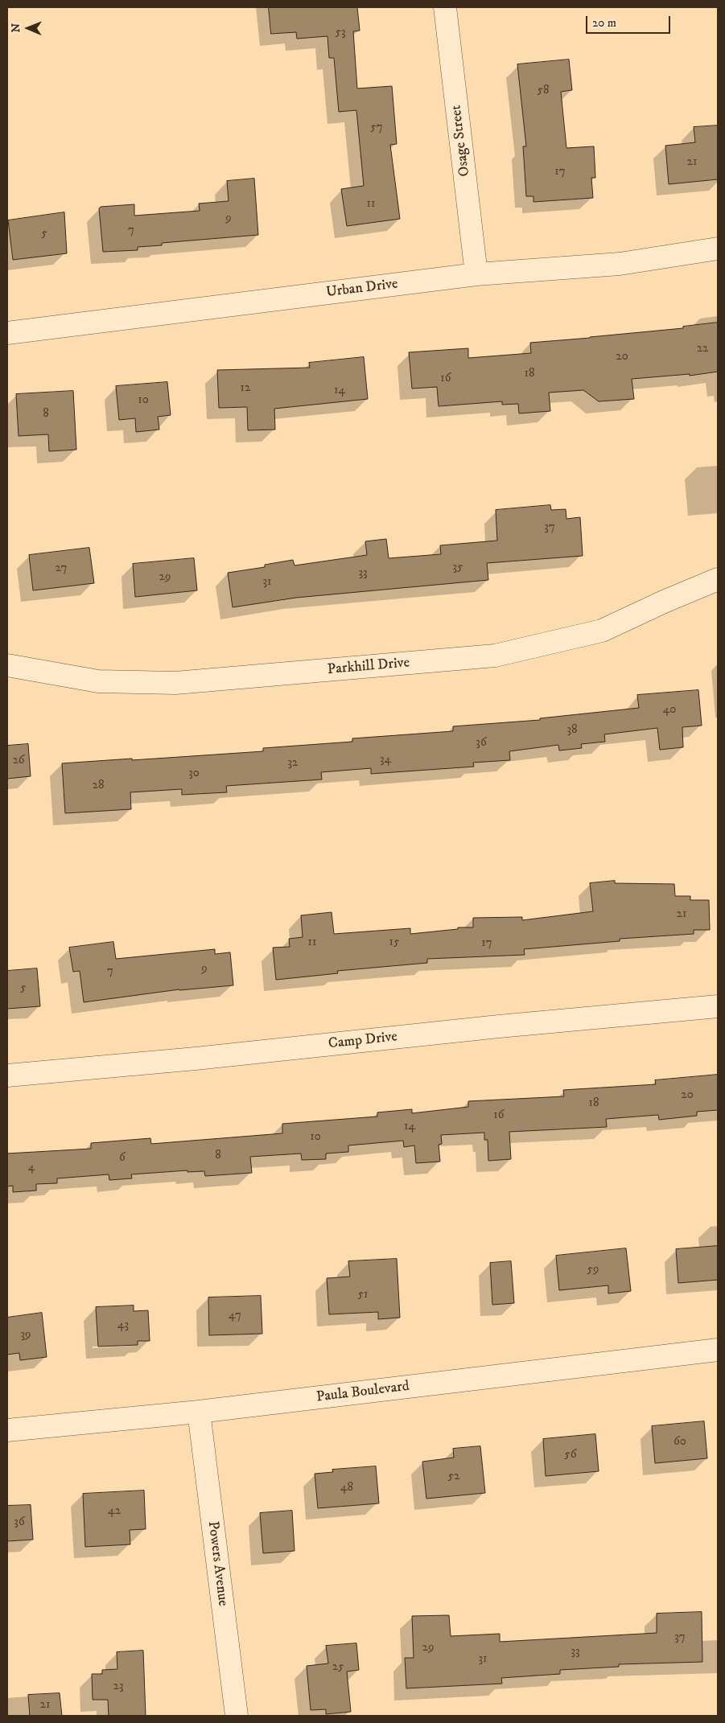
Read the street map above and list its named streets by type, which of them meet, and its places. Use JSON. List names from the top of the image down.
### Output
{
  "streets": {
    "street": [
      "Osage Street",
      "Urban Drive",
      "Parkhill Drive",
      "Camp Drive",
      "Paula Boulevard",
      "Powers Avenue"
    ]
  },
  "crossings": [
    ["Osage Street", "Urban Drive"],
    ["Paula Boulevard", "Powers Avenue"]
  ],
  "house_numbers": [
    "53",
    "58",
    "57",
    "21",
    "17",
    "11",
    "9",
    "7",
    "5",
    "22",
    "20",
    "18",
    "16",
    "12",
    "14",
    "10",
    "8",
    "37",
    "35",
    "27",
    "33",
    "29",
    "31",
    "40",
    "38",
    "36",
    "34",
    "26",
    "32",
    "30",
    "28",
    "21",
    "11",
    "15",
    "17",
    "9",
    "7",
    "5",
    "20",
    "18",
    "16",
    "14",
    "10",
    "8",
    "6",
    "4",
    "59",
    "51",
    "47",
    "43",
    "39",
    "60",
    "56",
    "52",
    "48",
    "42",
    "36",
    "37",
    "29",
    "33",
    "31",
    "25",
    "23",
    "21"
  ],
  "scale_bar": "20 m",
  "north": "left"
}
